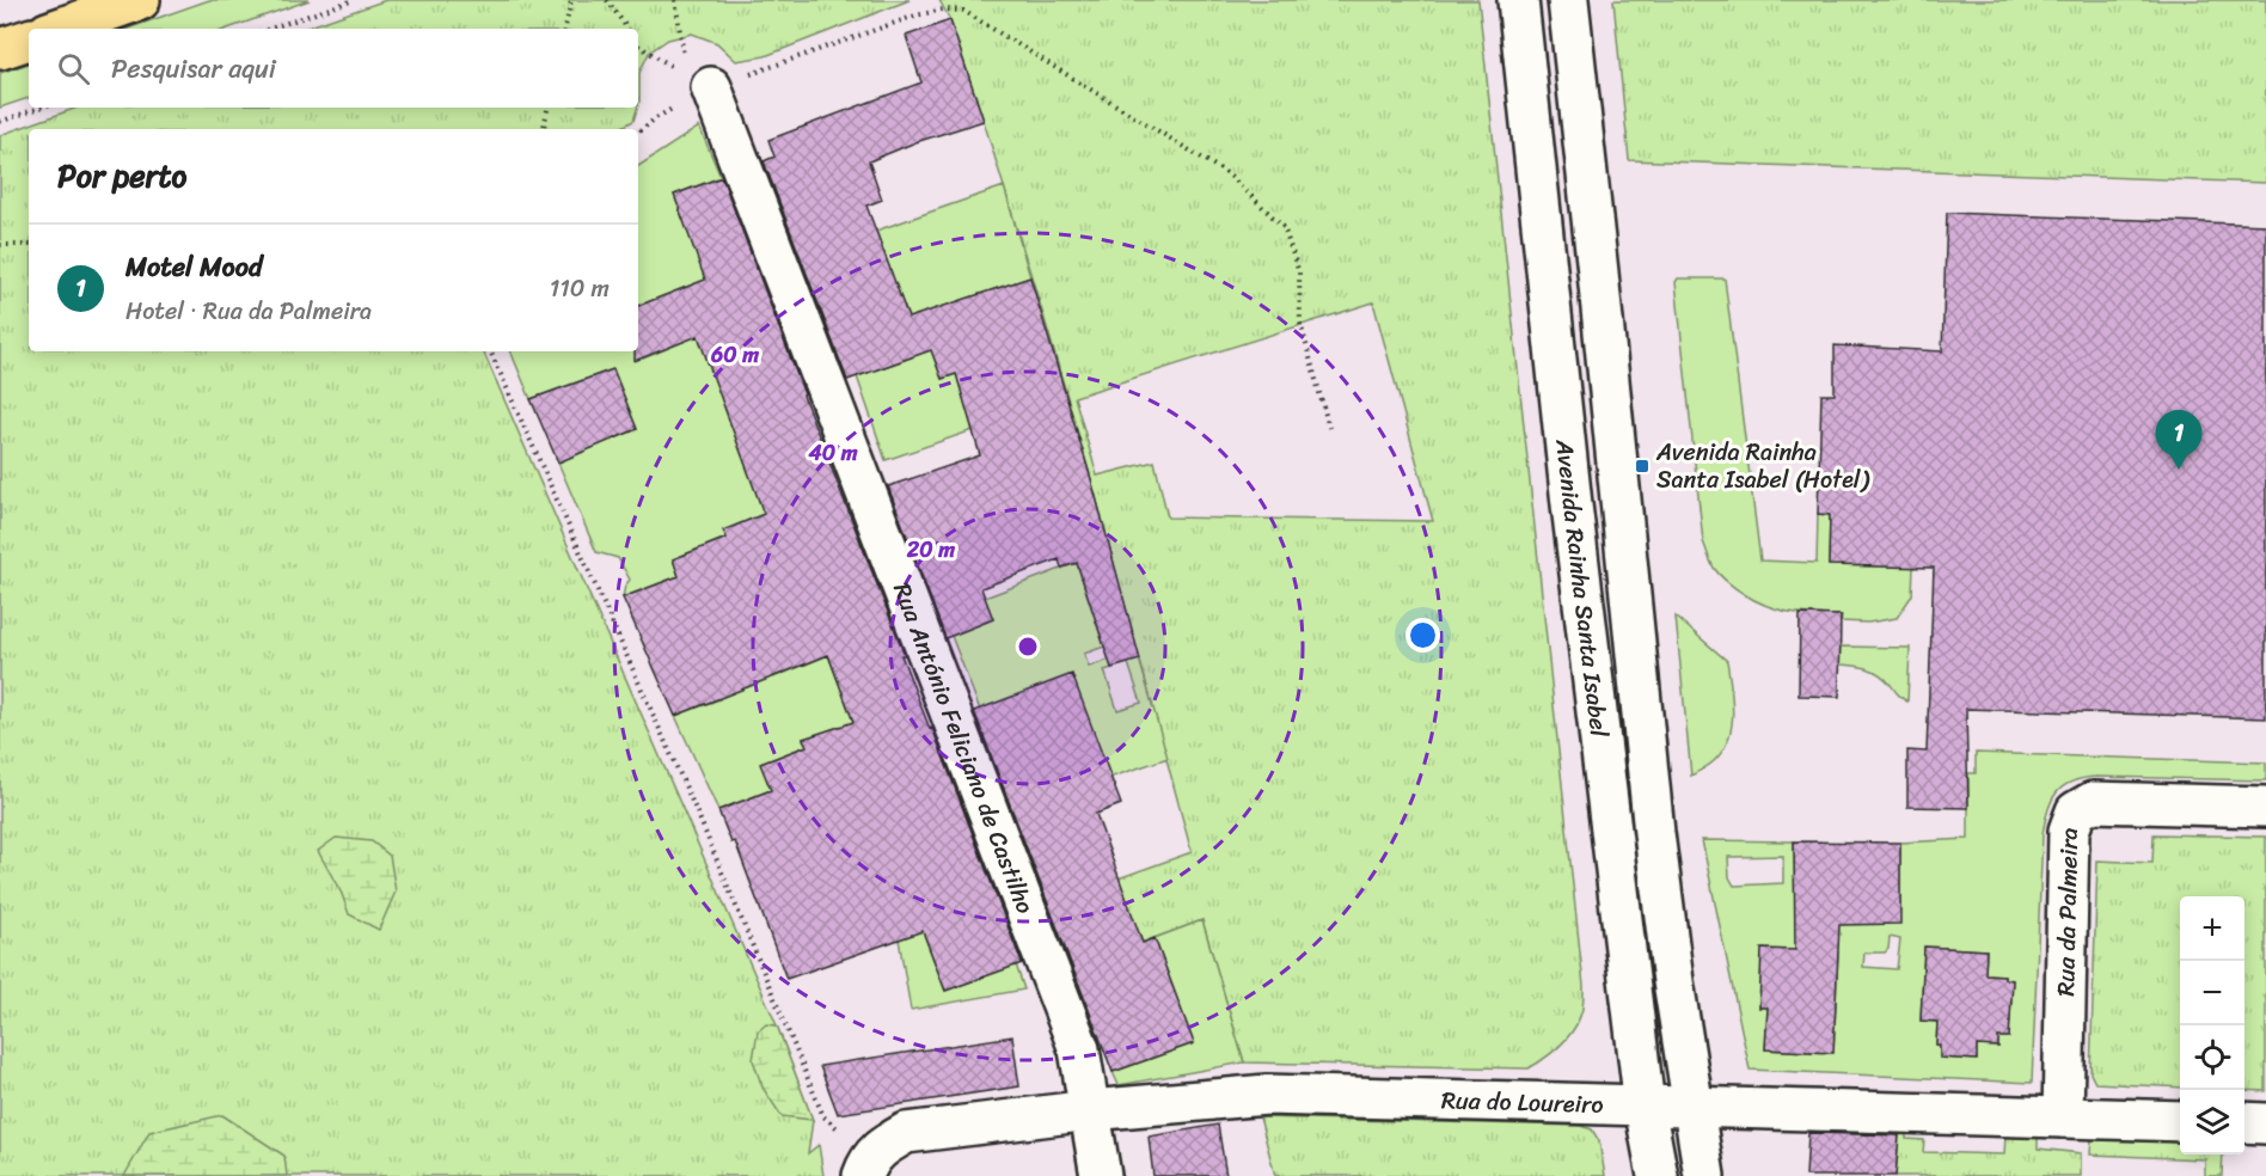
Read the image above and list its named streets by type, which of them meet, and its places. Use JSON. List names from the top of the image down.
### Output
{
  "streets": {
    "street": [
      "Avenida Rainha Santa Isabel",
      "Rua António Feliciano de Castilho",
      "Rua da Palmeira",
      "Rua do Loureiro"
    ]
  },
  "crossings": [
    ["Avenida Rainha Santa Isabel", "Rua do Loureiro"],
    ["Rua António Feliciano de Castilho", "Rua do Loureiro"],
    ["Rua da Palmeira", "Rua do Loureiro"]
  ],
  "places": {
    "transit": ["Avenida Rainha Santa Isabel (Hotel)"]
  },
  "page": {
    "search": "Pesquisar aqui",
    "heading": "Por perto",
    "list": [
      {
        "mark": "1",
        "name": "Motel Mood",
        "note": "Hotel · Rua da Palmeira",
        "value": "110 m"
      }
    ],
    "pins": "1",
    "map_buttons": ["+", "−"]
  },
  "rings": ["60 m", "40 m", "20 m"]
}
